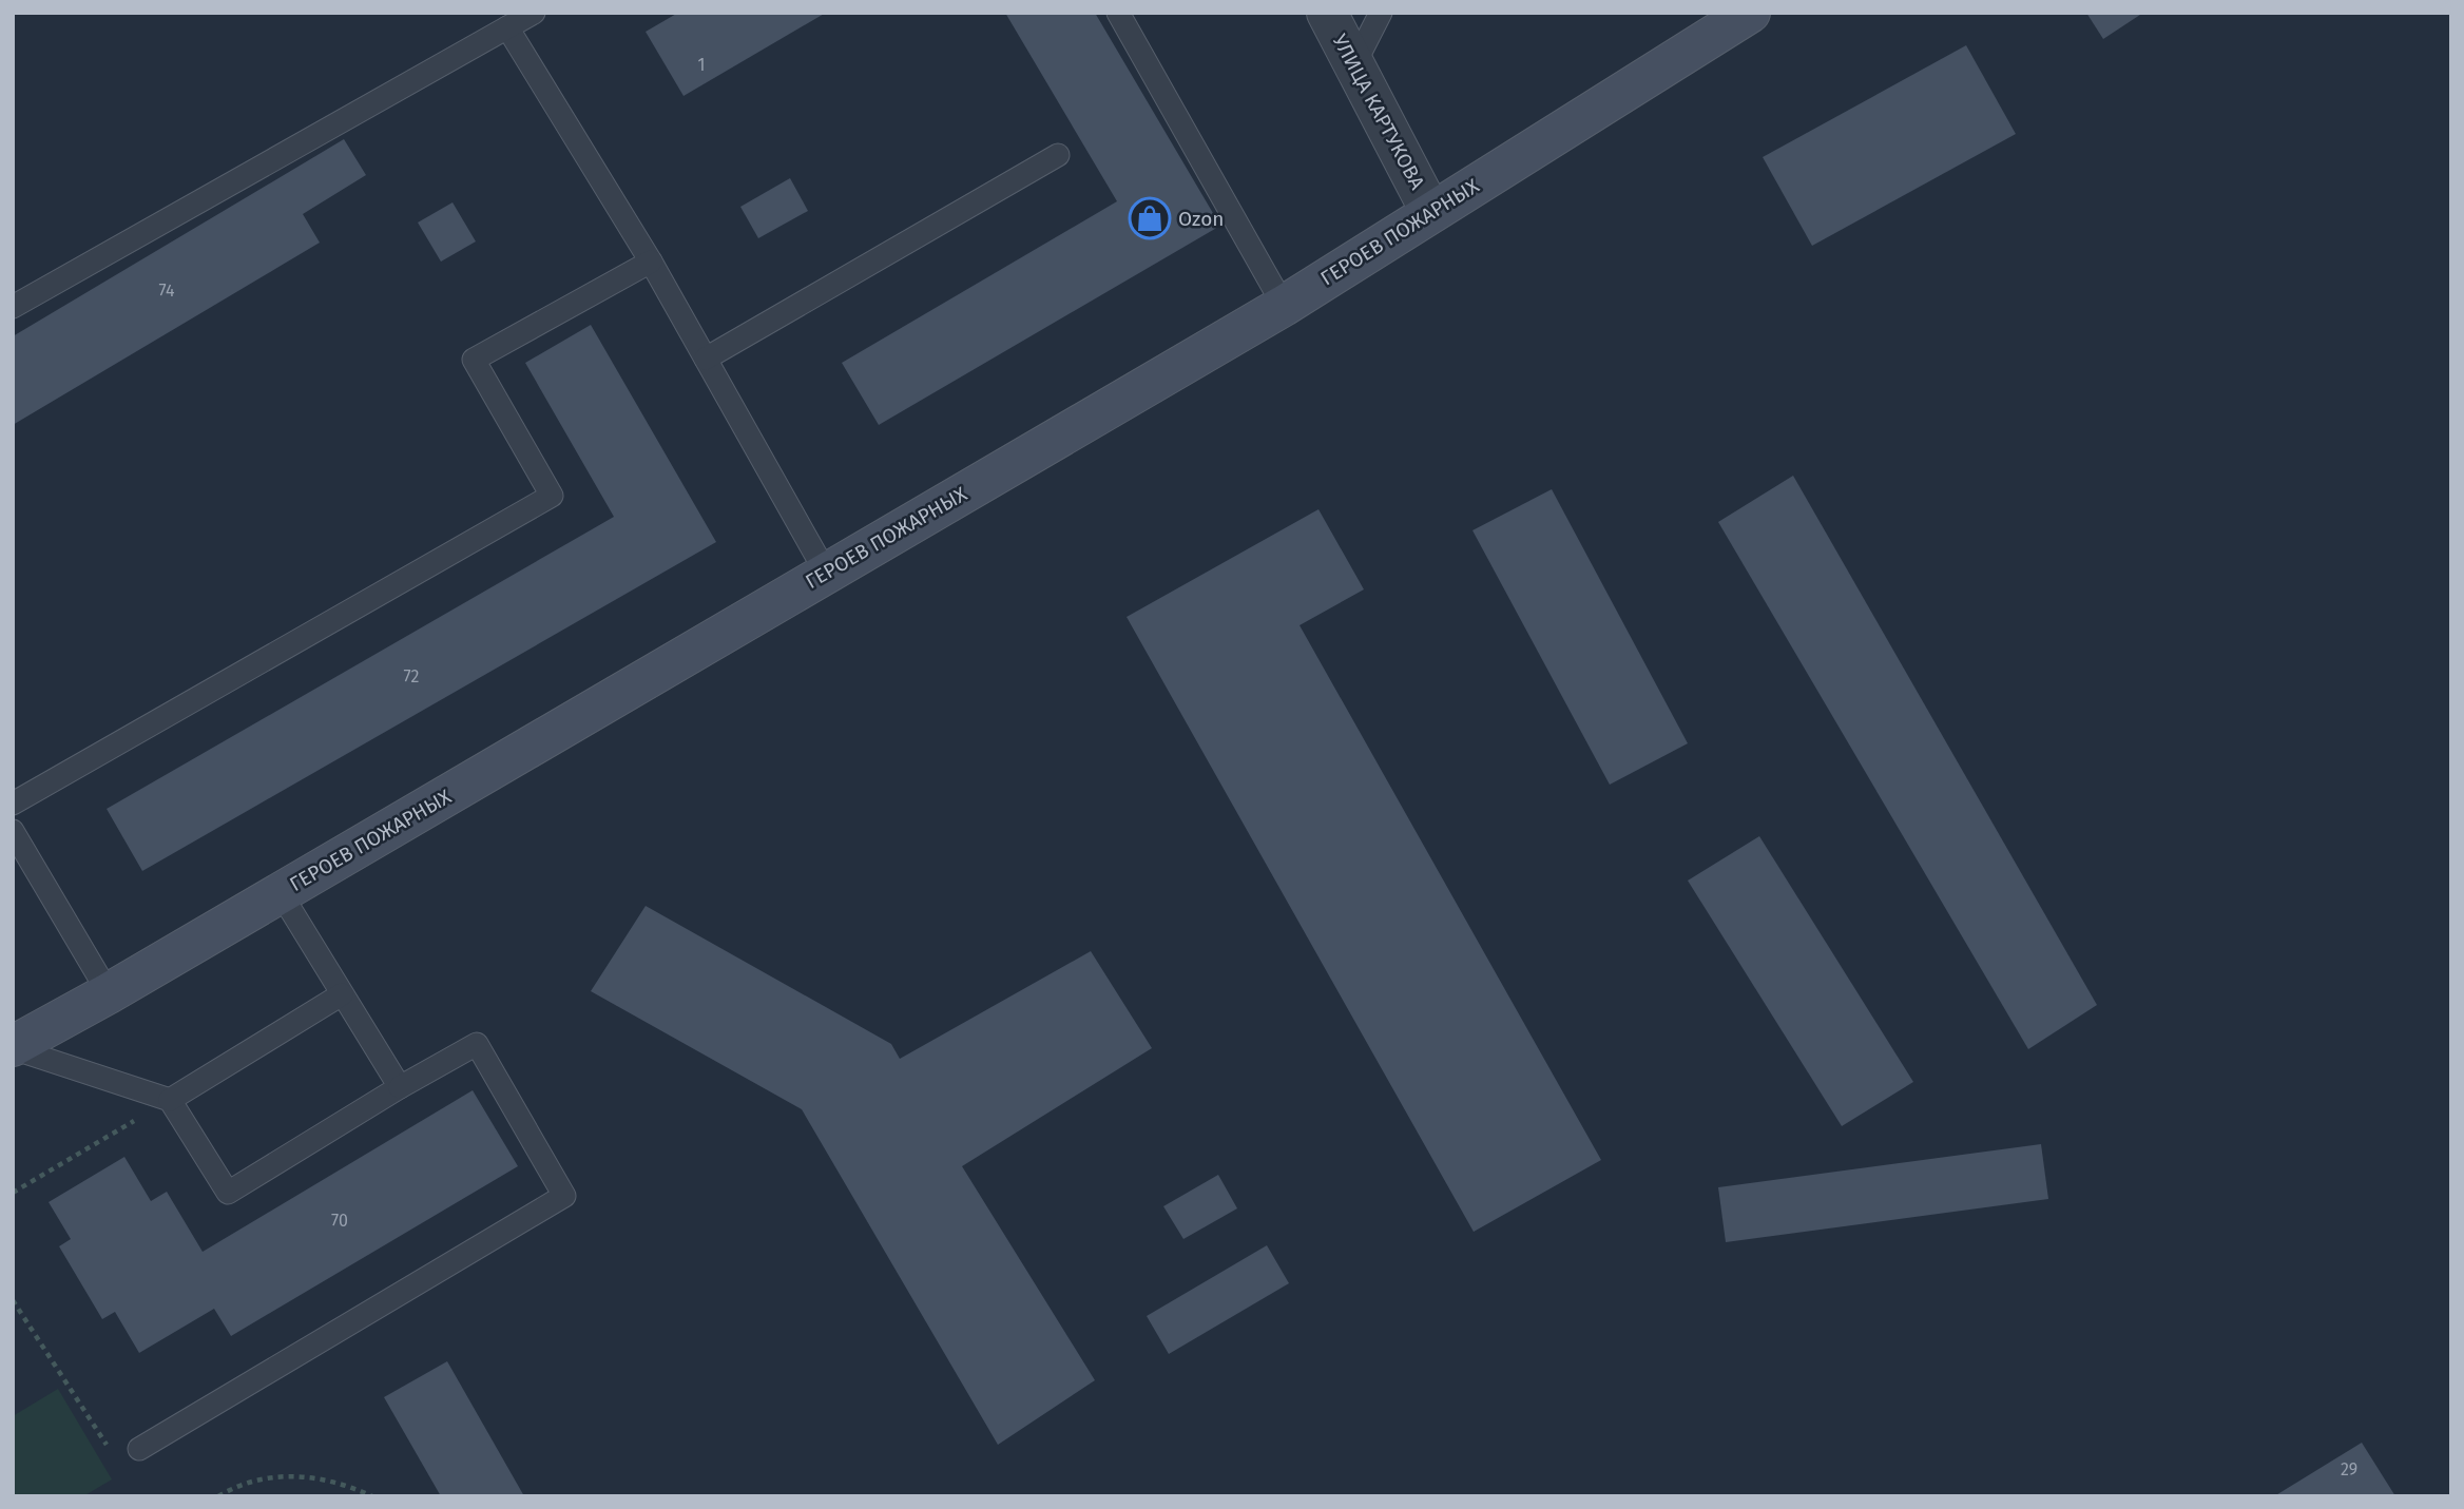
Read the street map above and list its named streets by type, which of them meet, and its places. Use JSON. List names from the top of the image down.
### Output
{
  "streets": {
    "main road": ["ГЕРОЕВ ПОЖАРНЫХ"],
    "street": ["УЛИЦА КАРТУКОВА"]
  },
  "crossings": [
    ["УЛИЦА КАРТУКОВА", "ГЕРОЕВ ПОЖАРНЫХ"]
  ],
  "places": {
    "shop": ["Ozon"]
  },
  "house_numbers": [
    "1",
    "74",
    "72",
    "70",
    "29"
  ]
}
